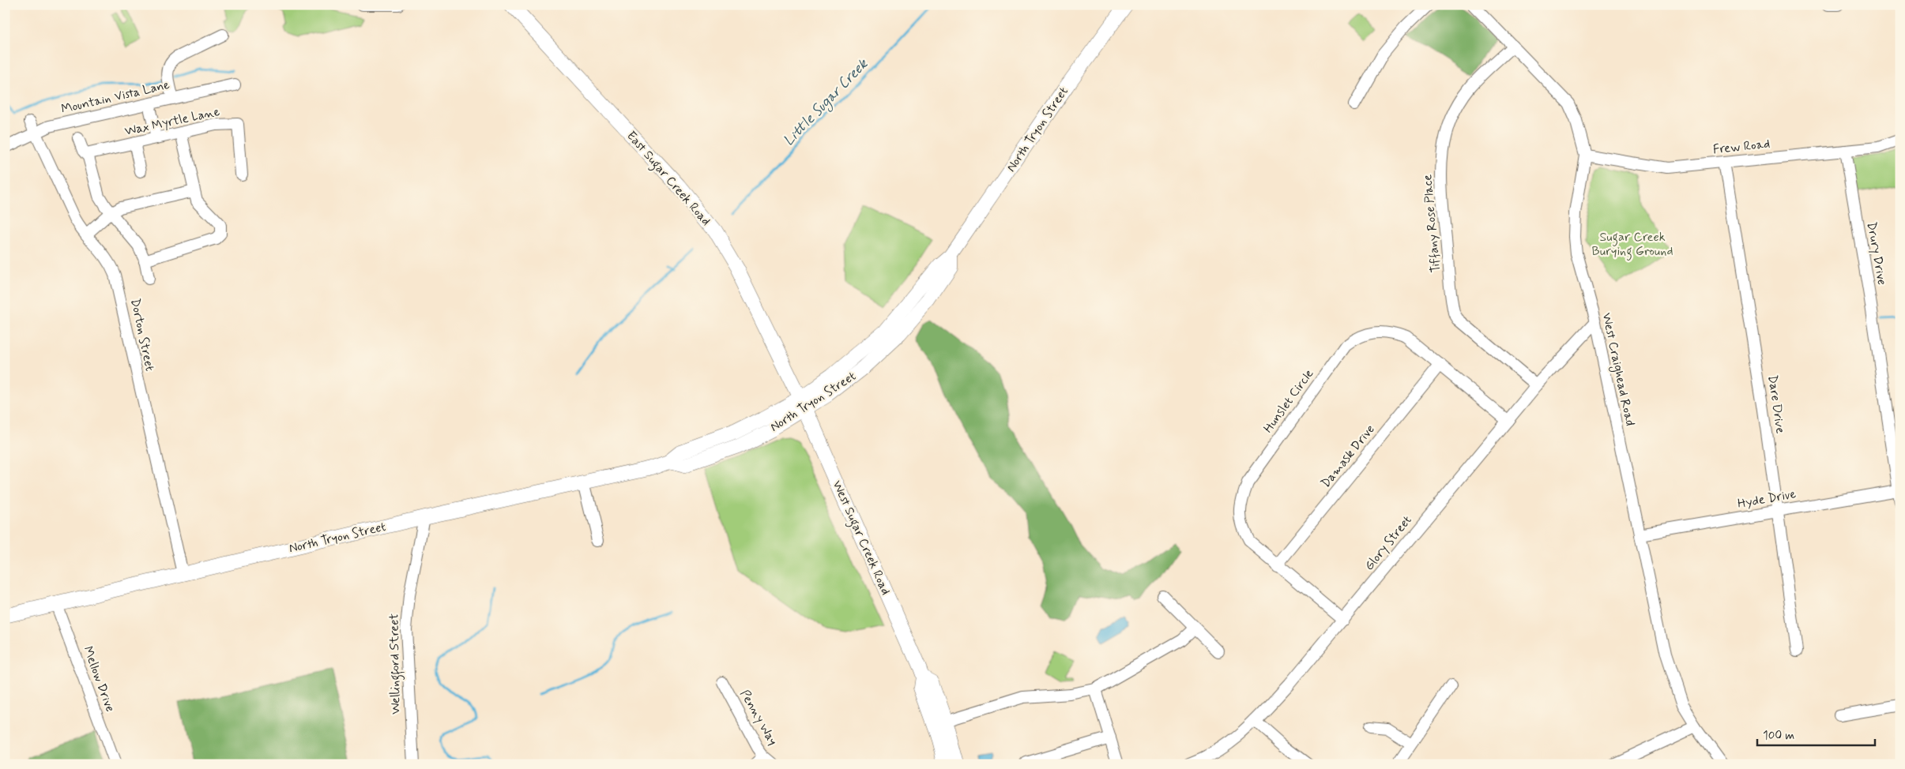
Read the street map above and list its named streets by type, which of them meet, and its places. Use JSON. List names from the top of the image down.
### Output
{
  "streets": {
    "main road": ["North Tryon Street", "East Sugar Creek Road", "West Sugar Creek Road"],
    "street": [
      "Mountain Vista Lane",
      "Wax Myrtle Lane",
      "Frew Road",
      "Tiffany Rose Place",
      "Drury Drive",
      "Dorton Street",
      "West Craighead Road",
      "Hunslet Circle",
      "Dare Drive",
      "Damask Drive",
      "Hyde Drive",
      "Glory Street",
      "Wellingford Street",
      "Mellow Drive",
      "Penny Way"
    ]
  },
  "crossings": [
    ["Mountain Vista Lane", "Dorton Street"],
    ["North Tryon Street", "East Sugar Creek Road"],
    ["North Tryon Street", "Dorton Street"],
    ["North Tryon Street", "West Sugar Creek Road"],
    ["North Tryon Street", "Wellingford Street"],
    ["North Tryon Street", "Mellow Drive"],
    ["Frew Road", "Drury Drive"],
    ["Frew Road", "West Craighead Road"],
    ["Frew Road", "Dare Drive"],
    ["East Sugar Creek Road", "West Sugar Creek Road"],
    ["Tiffany Rose Place", "West Craighead Road"],
    ["Tiffany Rose Place", "Glory Street"],
    ["Drury Drive", "Hyde Drive"],
    ["West Craighead Road", "Hyde Drive"],
    ["West Craighead Road", "Glory Street"],
    ["Hunslet Circle", "Damask Drive"],
    ["Hunslet Circle", "Glory Street"],
    ["Dare Drive", "Hyde Drive"]
  ],
  "water": ["Little Sugar Creek"],
  "parks": ["Sugar Creek Burying Ground"],
  "scale_bar": "100 m"
}
